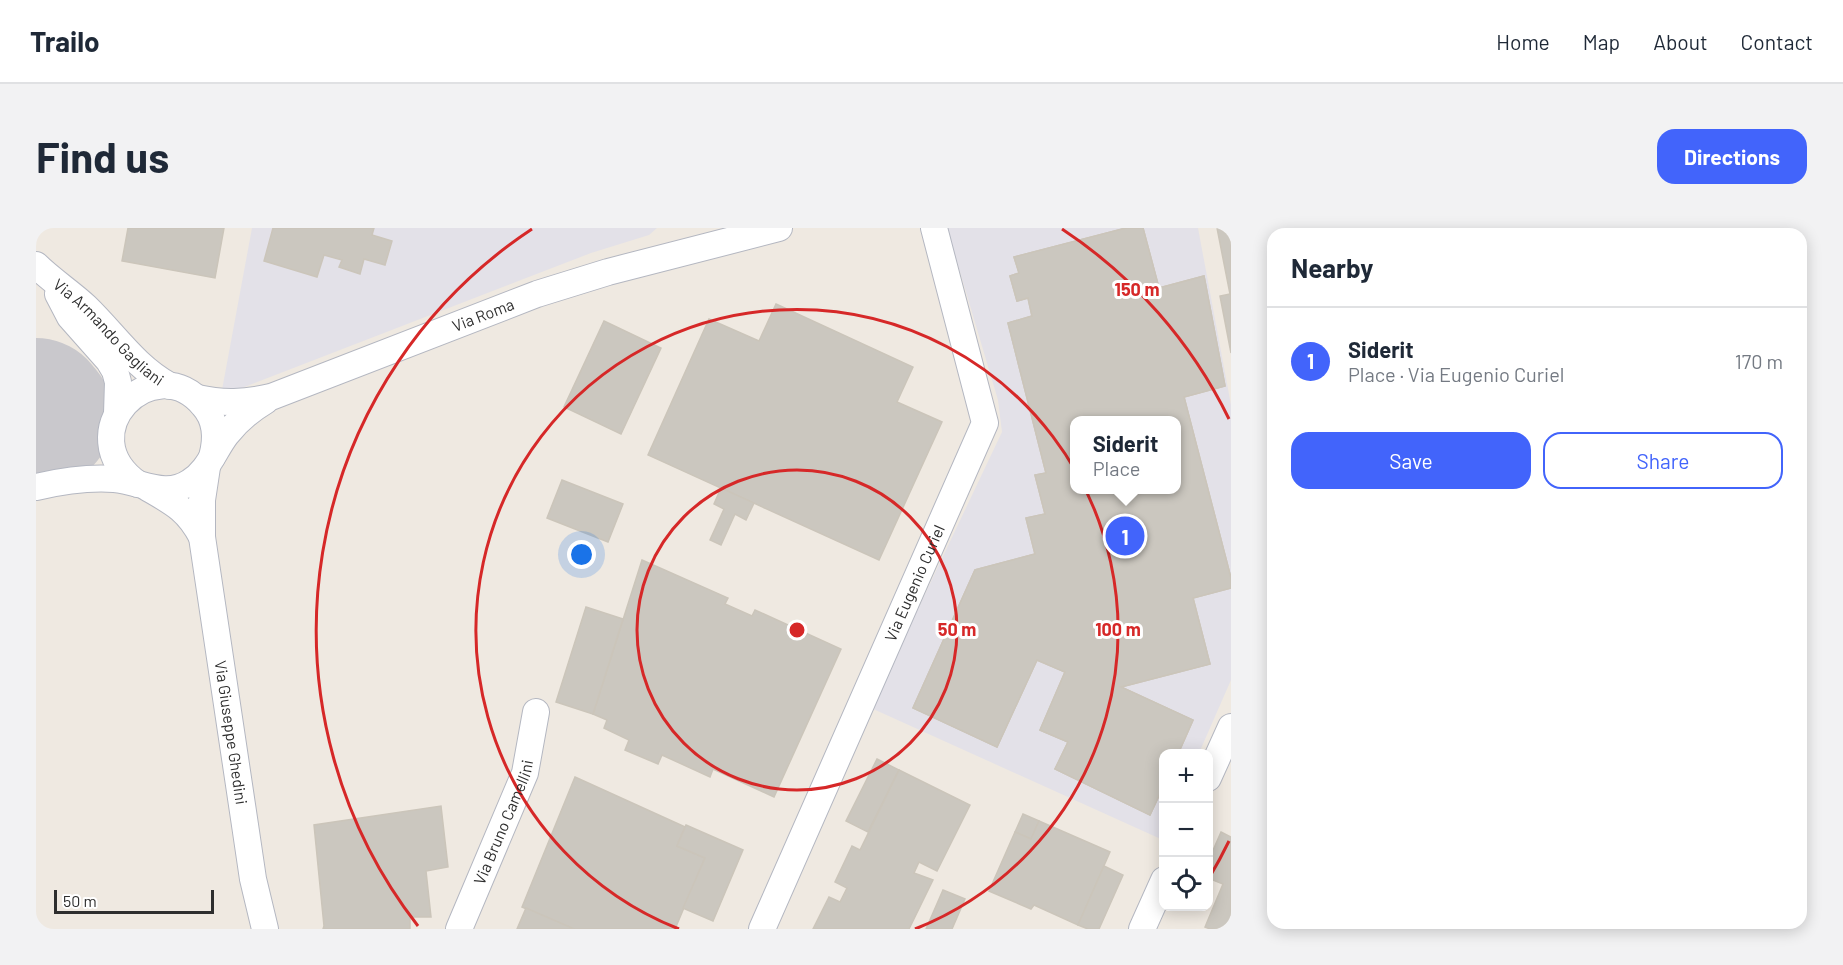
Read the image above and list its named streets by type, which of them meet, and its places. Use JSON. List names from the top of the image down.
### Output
{
  "streets": {
    "street": [
      "Via Roma",
      "Via Armando Gagliani",
      "Via Eugenio Curiel",
      "Via Giuseppe Ghedini",
      "Via Bruno Camellini"
    ]
  },
  "crossings": [
    ["Via Roma", "Via Armando Gagliani"],
    ["Via Roma", "Via Giuseppe Ghedini"],
    ["Via Armando Gagliani", "Via Giuseppe Ghedini"]
  ],
  "scale_bar": "50 m",
  "page": {
    "header": "Trailo",
    "nav": [
      "Home",
      "Map",
      "About",
      "Contact"
    ],
    "buttons": [
      "Directions",
      ["Save", "Share"]
    ],
    "title": "Find us",
    "heading": "Nearby",
    "list": [
      {
        "mark": "1",
        "name": "Siderit",
        "note": "Place · Via Eugenio Curiel",
        "value": "170 m"
      }
    ],
    "popup": ["Siderit", "Place"],
    "pins": "1",
    "map_buttons": ["+", "−"],
    "scale": "50 m"
  },
  "rings": ["150 m", "50 m", "100 m"]
}
